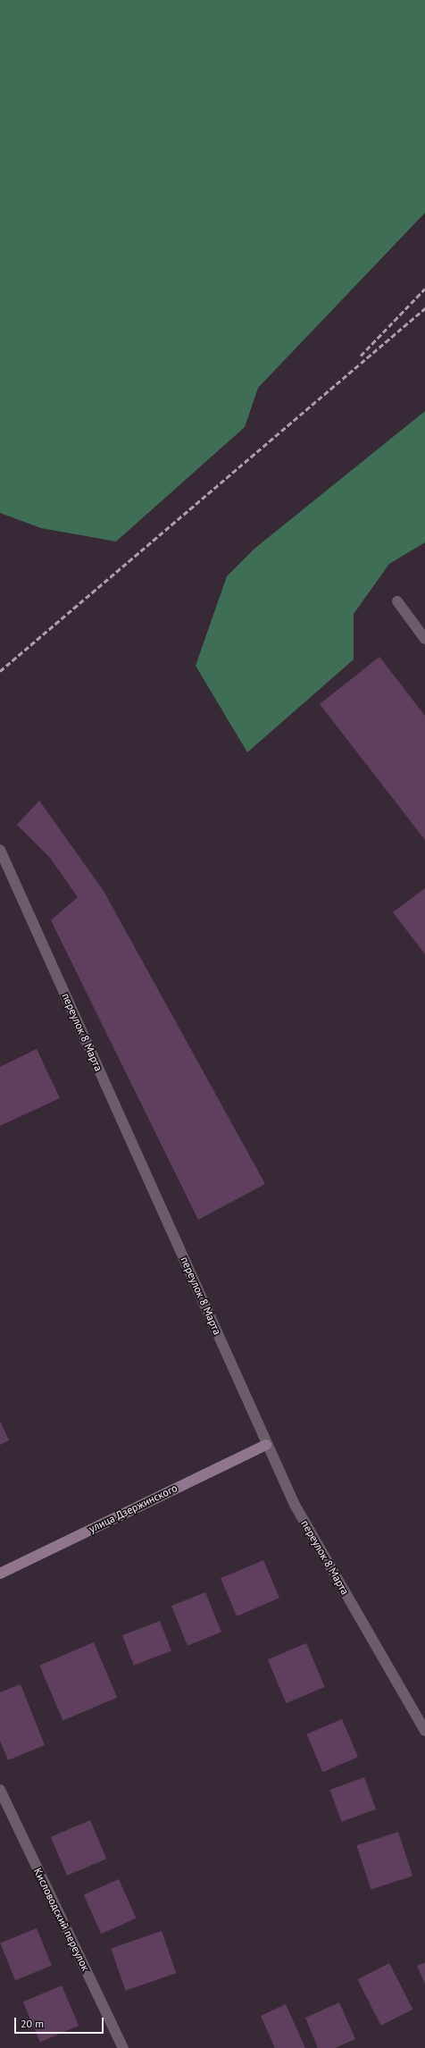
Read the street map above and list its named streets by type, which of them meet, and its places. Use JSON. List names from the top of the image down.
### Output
{
  "streets": {
    "street": ["переулок 8 Марта", "улица Дзержинского", "Кисловодский переулок"]
  },
  "crossings": [
    ["переулок 8 Марта", "улица Дзержинского"]
  ],
  "scale_bar": "20 m"
}
